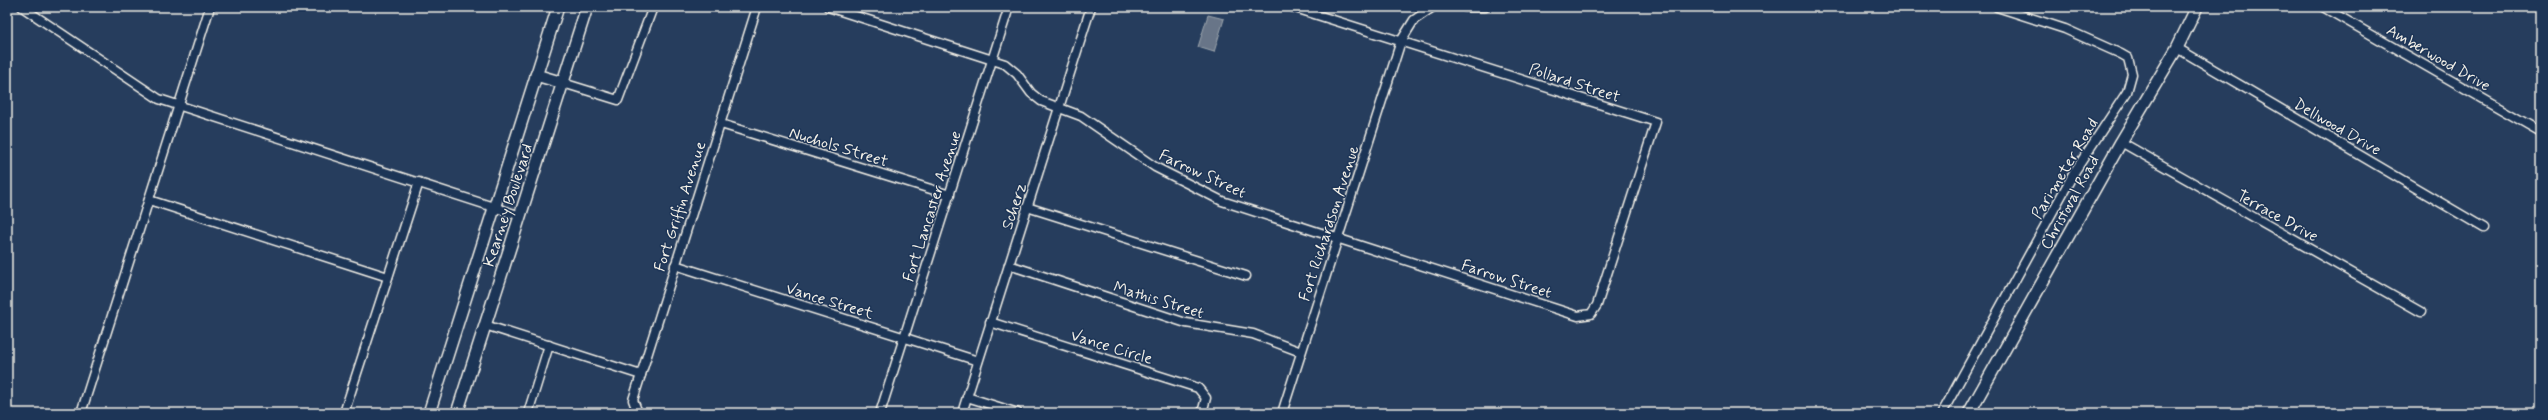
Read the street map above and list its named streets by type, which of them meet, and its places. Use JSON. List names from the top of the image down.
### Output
{
  "streets": {
    "street": [
      "Amberwood Drive",
      "Pollard Street",
      "Dellwood Drive",
      "Nuchols Street",
      "Parimeter Road",
      "Farrow Street",
      "Christoval Road",
      "Kearney Boulevard",
      "Fort Griffin Avenue",
      "Fort Lancaster Avenue",
      "Scherz",
      "Terrace Drive",
      "Fort Richardson Avenue",
      "Mathis Street",
      "Vance Street",
      "Vance Circle"
    ]
  },
  "crossings": [
    ["Pollard Street", "Farrow Street"],
    ["Pollard Street", "Fort Richardson Avenue"],
    ["Dellwood Drive", "Christoval Road"],
    ["Nuchols Street", "Fort Griffin Avenue"],
    ["Nuchols Street", "Fort Lancaster Avenue"],
    ["Farrow Street", "Fort Lancaster Avenue"],
    ["Farrow Street", "Scherz"],
    ["Farrow Street", "Fort Richardson Avenue"],
    ["Christoval Road", "Terrace Drive"],
    ["Fort Griffin Avenue", "Vance Street"],
    ["Fort Lancaster Avenue", "Vance Street"],
    ["Scherz", "Mathis Street"],
    ["Scherz", "Vance Street"],
    ["Scherz", "Vance Circle"],
    ["Fort Richardson Avenue", "Mathis Street"]
  ]
}
